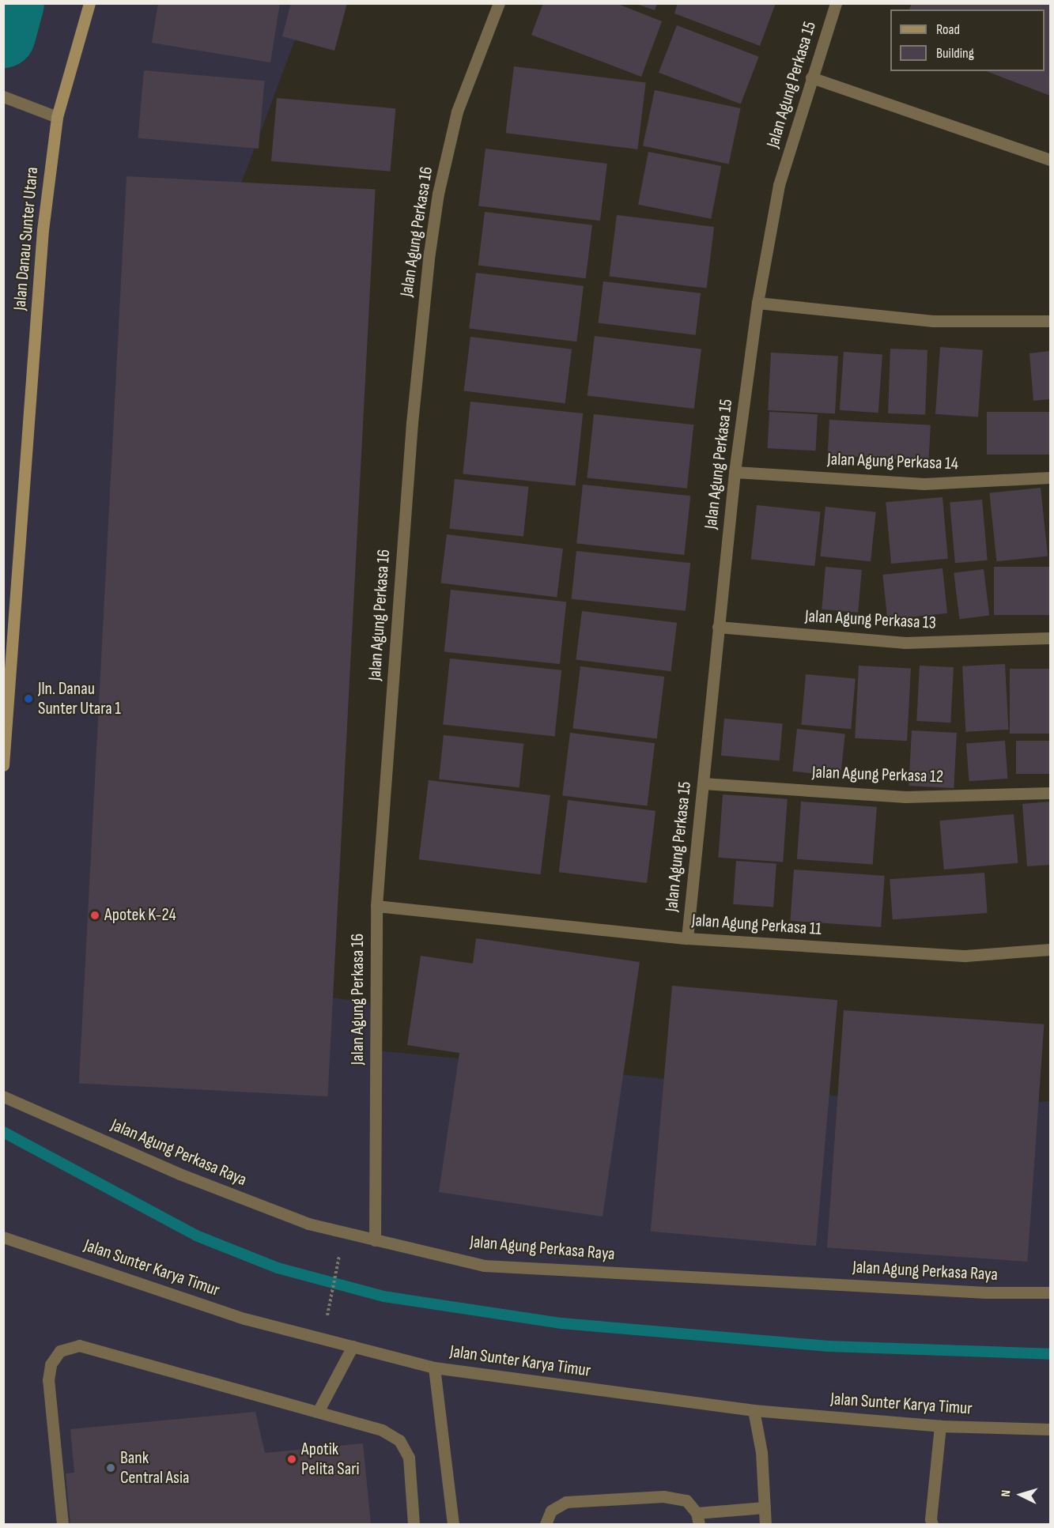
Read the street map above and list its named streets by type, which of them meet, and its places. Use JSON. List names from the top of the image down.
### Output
{
  "streets": {
    "main road": ["Jalan Danau Sunter Utara"],
    "street": [
      "Jalan Agung Perkasa 15",
      "Jalan Agung Perkasa 16",
      "Jalan Agung Perkasa 14",
      "Jalan Agung Perkasa 13",
      "Jalan Agung Perkasa 12",
      "Jalan Agung Perkasa 11",
      "Jalan Agung Perkasa Raya",
      "Jalan Sunter Karya Timur"
    ]
  },
  "crossings": [
    ["Jalan Agung Perkasa 15", "Jalan Agung Perkasa 14"],
    ["Jalan Agung Perkasa 15", "Jalan Agung Perkasa 13"],
    ["Jalan Agung Perkasa 15", "Jalan Agung Perkasa 12"],
    ["Jalan Agung Perkasa 15", "Jalan Agung Perkasa 11"],
    ["Jalan Agung Perkasa 16", "Jalan Agung Perkasa 11"],
    ["Jalan Agung Perkasa 16", "Jalan Agung Perkasa Raya"]
  ],
  "places": [
    "Jln. Danau Sunter Utara 1",
    "Apotek K-24",
    "Apotik Pelita Sari",
    "Bank Central Asia"
  ],
  "legend": ["Road", "Building"],
  "north": "left"
}
